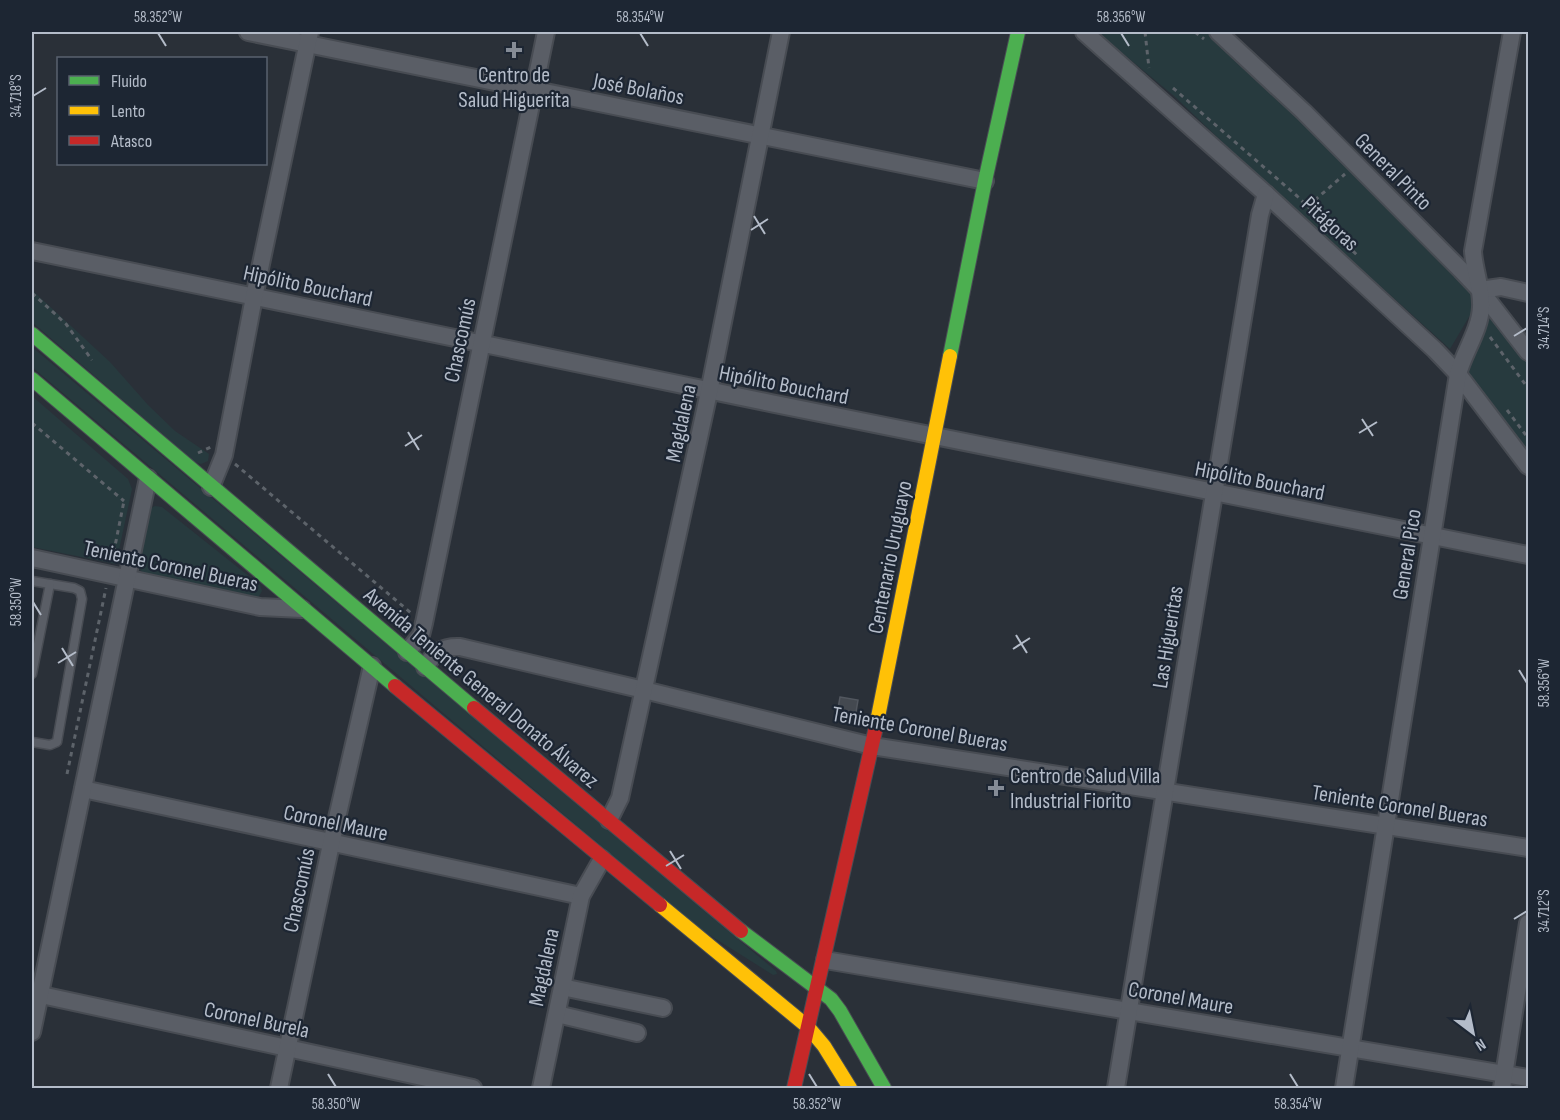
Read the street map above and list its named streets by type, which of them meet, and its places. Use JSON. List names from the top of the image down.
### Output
{
  "streets": {
    "main road": ["Centenario Uruguayo", "Avenida Teniente General Donato Álvarez"],
    "street": [
      "José Bolaños",
      "General Pinto",
      "Pitágoras",
      "Hipólito Bouchard",
      "Chascomús",
      "Magdalena",
      "General Pico",
      "Teniente Coronel Bueras",
      "Las Higueritas",
      "Coronel Maure",
      "Coronel Burela"
    ]
  },
  "crossings": [
    ["José Bolaños", "Chascomús"],
    ["José Bolaños", "Magdalena"],
    ["José Bolaños", "Centenario Uruguayo"],
    ["General Pinto", "General Pico"],
    ["Pitágoras", "General Pico"],
    ["Pitágoras", "Las Higueritas"],
    ["Hipólito Bouchard", "Chascomús"],
    ["Hipólito Bouchard", "Magdalena"],
    ["Hipólito Bouchard", "General Pico"],
    ["Hipólito Bouchard", "Centenario Uruguayo"],
    ["Hipólito Bouchard", "Las Higueritas"],
    ["Chascomús", "Avenida Teniente General Donato Álvarez"],
    ["Chascomús", "Coronel Maure"],
    ["Chascomús", "Coronel Burela"],
    ["Magdalena", "Teniente Coronel Bueras"],
    ["Magdalena", "Avenida Teniente General Donato Álvarez"],
    ["Magdalena", "Coronel Maure"],
    ["General Pico", "Teniente Coronel Bueras"],
    ["General Pico", "Coronel Maure"],
    ["Centenario Uruguayo", "Teniente Coronel Bueras"],
    ["Centenario Uruguayo", "Avenida Teniente General Donato Álvarez"],
    ["Centenario Uruguayo", "Coronel Maure"],
    ["Teniente Coronel Bueras", "Las Higueritas"],
    ["Las Higueritas", "Coronel Maure"]
  ],
  "places": {
    "health": ["Centro de Salud Higuerita", "Centro de Salud Villa Industrial Fiorito"]
  },
  "legend": ["Fluido", "Lento", "Atasco"],
  "north": "bottom right",
  "coordinates": [
    "58.352°W",
    "58.354°W",
    "58.356°W",
    "34.718°S",
    "34.714°S",
    "58.350°W",
    "34.712°S"
  ]
}
